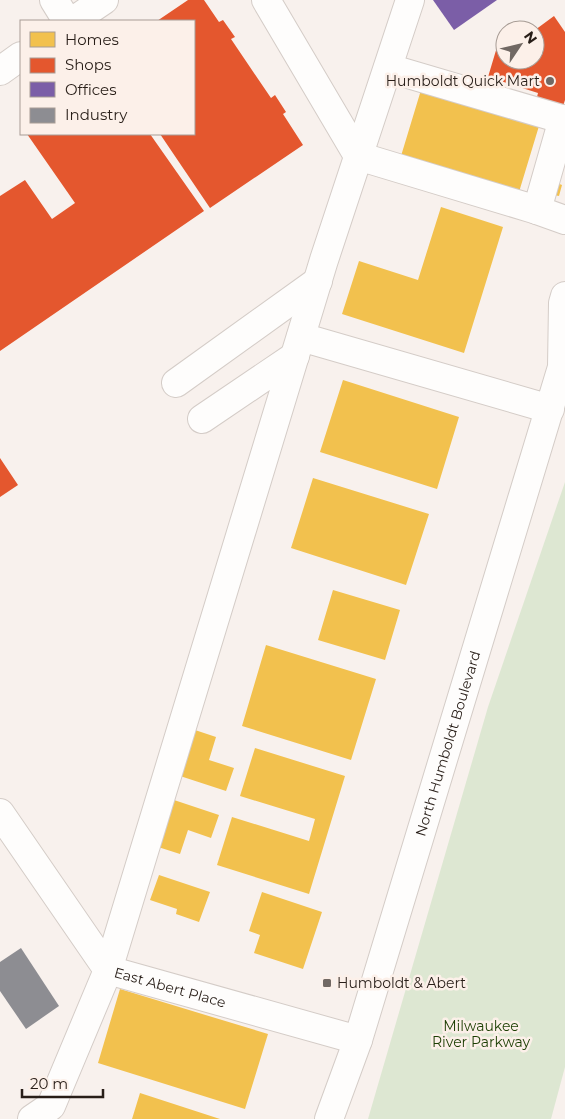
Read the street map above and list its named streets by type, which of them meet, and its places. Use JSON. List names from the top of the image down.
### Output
{
  "streets": {
    "main road": ["North Humboldt Boulevard", "East Abert Place"]
  },
  "crossings": [
    ["North Humboldt Boulevard", "East Abert Place"]
  ],
  "parks": ["Milwaukee River Parkway"],
  "places": {
    "other": ["Humboldt Quick Mart"],
    "transit": ["Humboldt & Abert"]
  },
  "legend": [
    "Homes",
    "Shops",
    "Offices",
    "Industry"
  ],
  "scale_bar": "20 m",
  "north": "top right"
}
